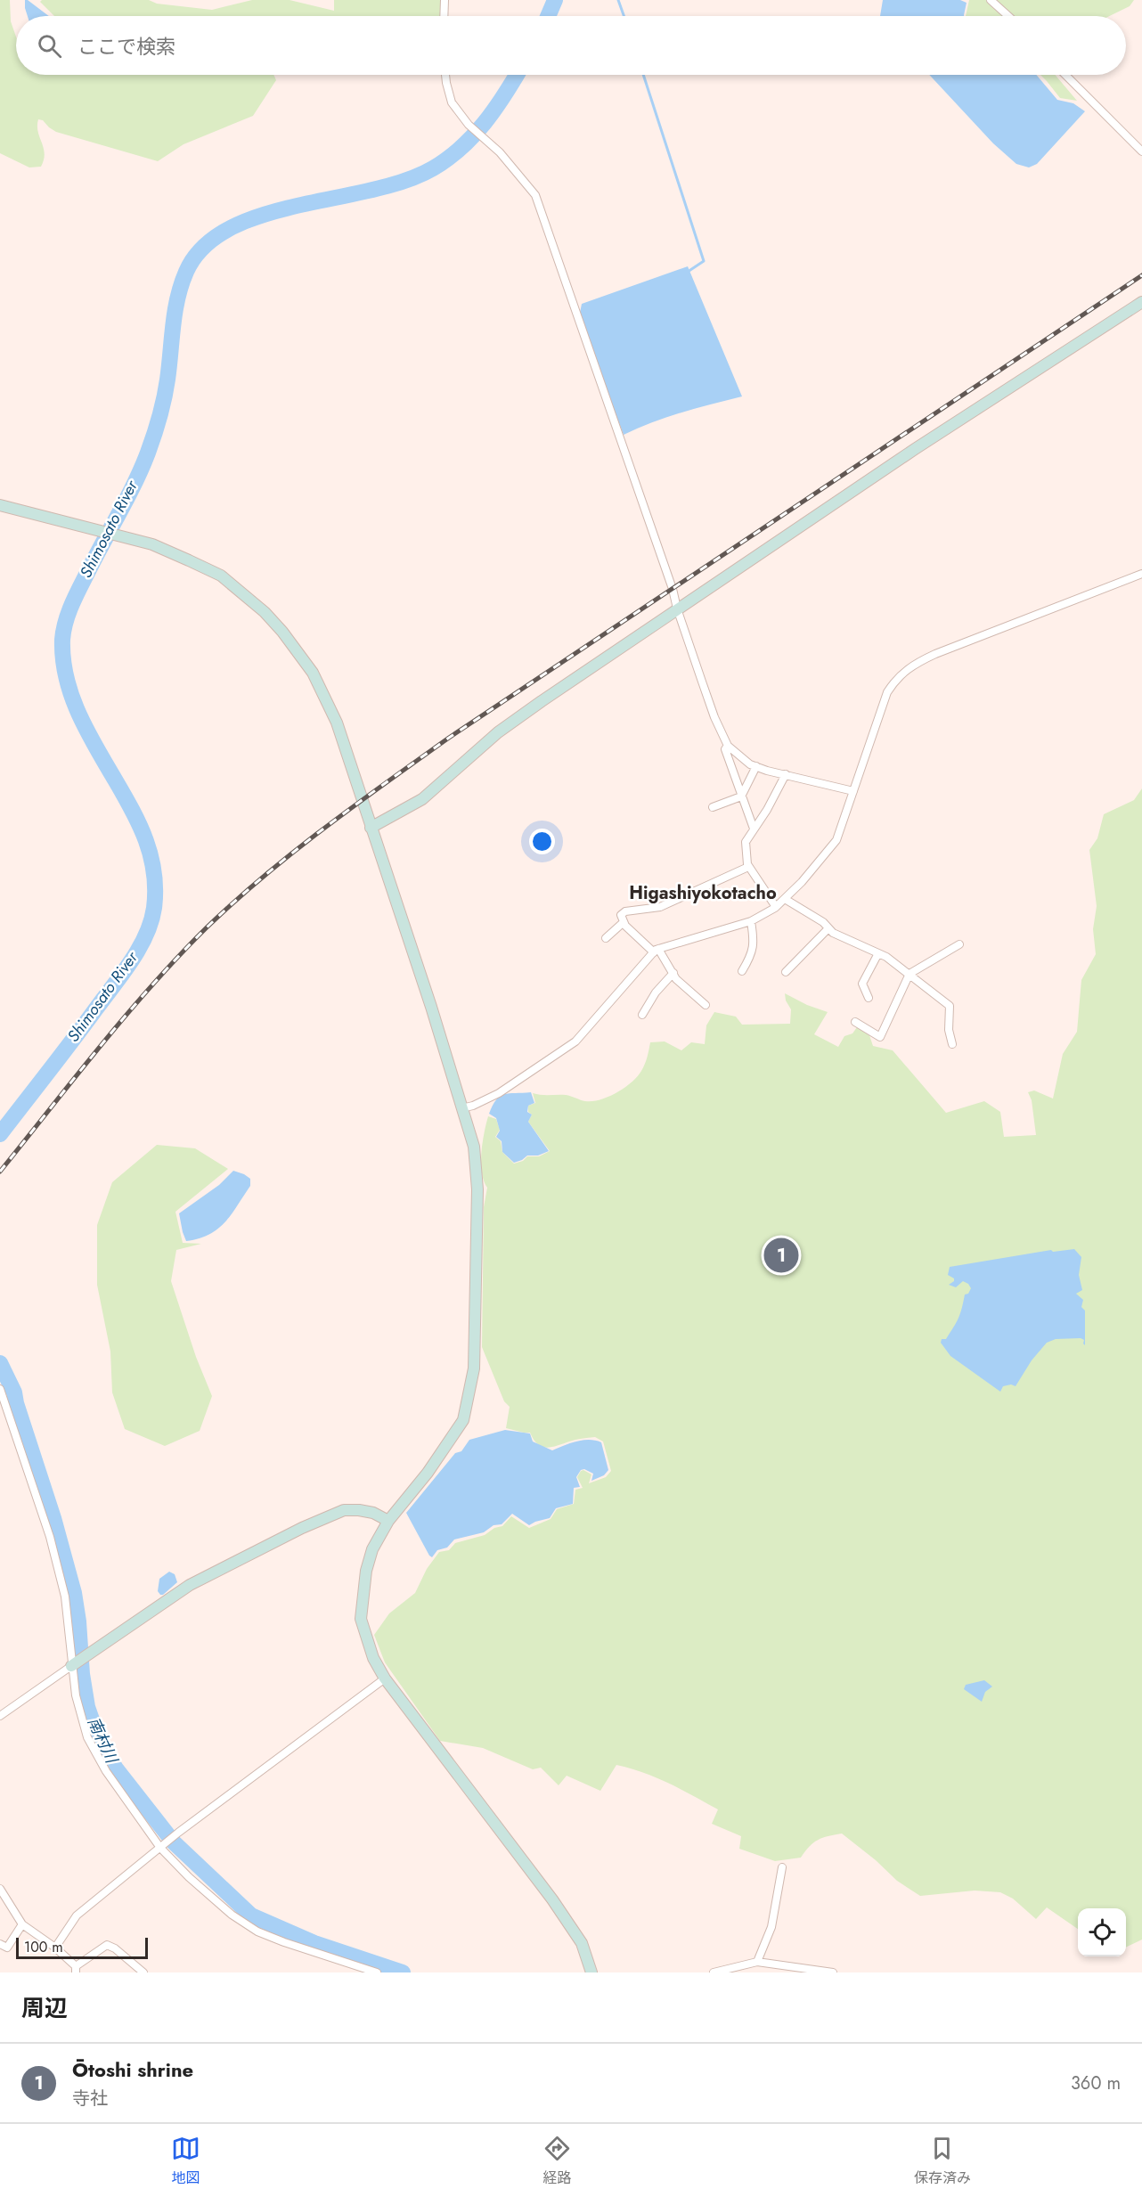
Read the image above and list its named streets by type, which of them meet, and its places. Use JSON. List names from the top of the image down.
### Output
{
  "districts": ["Higashiyokotacho"],
  "water": ["Shimosato River", "南村川"],
  "scale_bar": "100 m",
  "page": {
    "search": "ここで検索",
    "pins": "1",
    "scale": "100 m",
    "heading": "周辺",
    "list": [
      {
        "mark": "1",
        "name": "Ōtoshi shrine",
        "note": "寺社",
        "value": "360 m"
      }
    ],
    "nav": ["地図", "経路", "保存済み"]
  }
}
